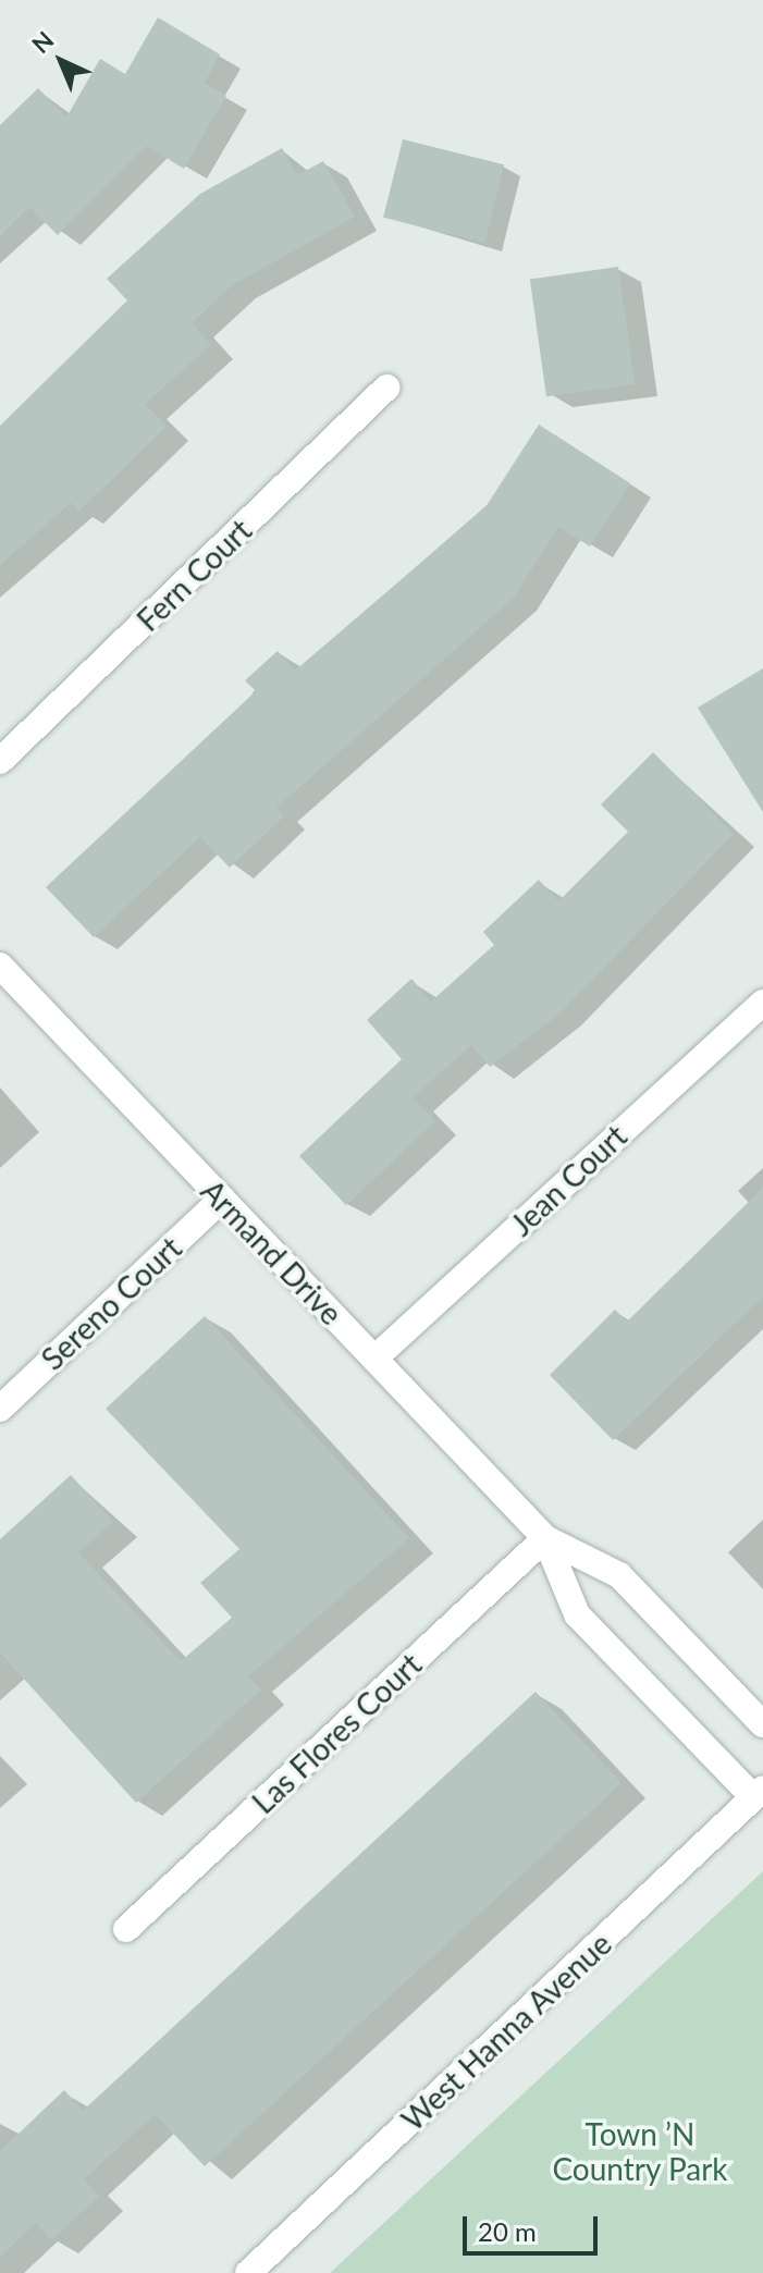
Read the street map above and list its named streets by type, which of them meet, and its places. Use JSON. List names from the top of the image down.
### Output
{
  "streets": {
    "street": [
      "Fern Court",
      "Jean Court",
      "Armand Drive",
      "Sereno Court",
      "Las Flores Court",
      "West Hanna Avenue"
    ]
  },
  "crossings": [
    ["Jean Court", "Armand Drive"],
    ["Armand Drive", "Sereno Court"],
    ["Armand Drive", "Las Flores Court"],
    ["Armand Drive", "West Hanna Avenue"]
  ],
  "parks": ["Town ’N Country Park"],
  "scale_bar": "20 m",
  "north": "top left"
}
